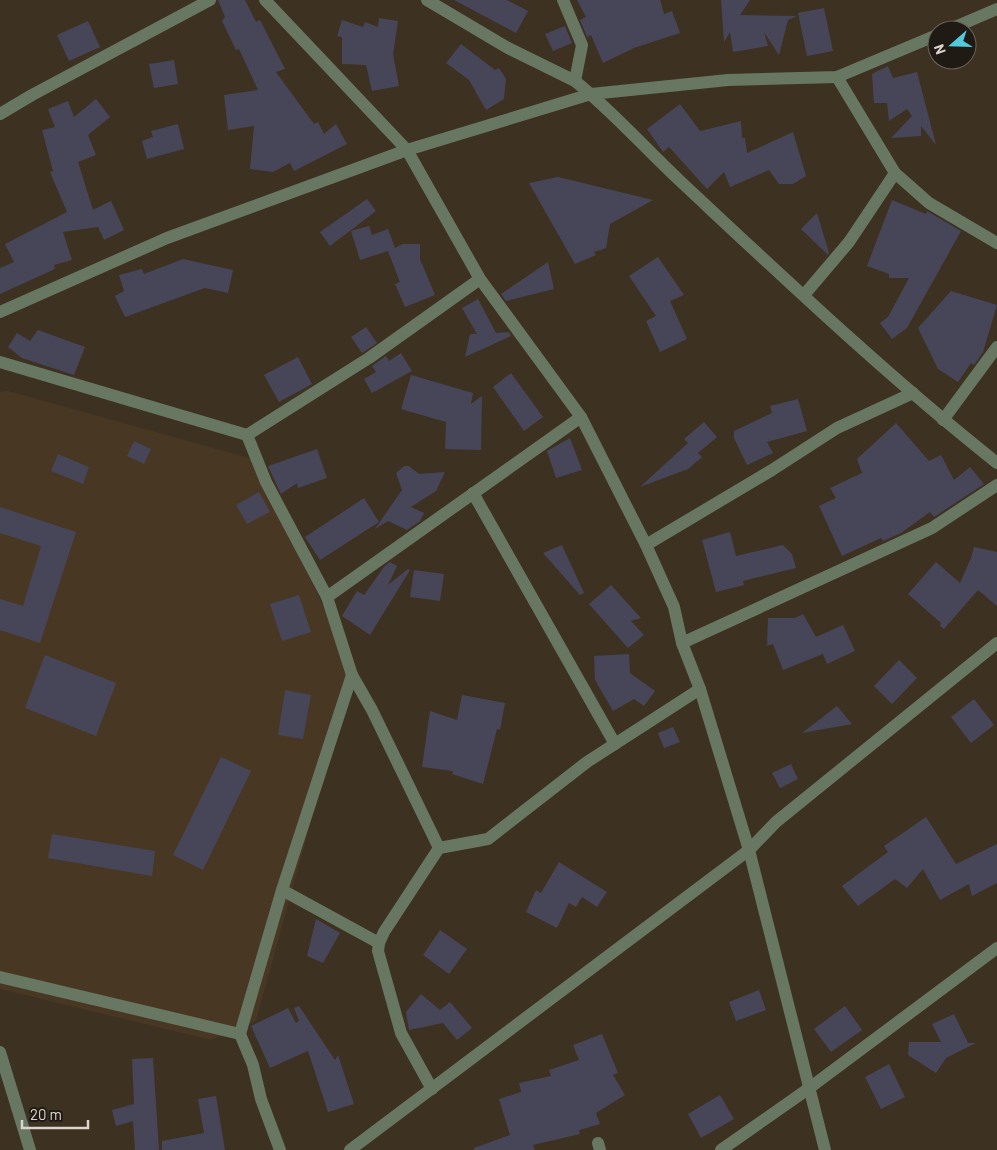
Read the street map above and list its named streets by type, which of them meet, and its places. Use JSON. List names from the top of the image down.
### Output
{
  "scale_bar": "20 m",
  "north": "left"
}
